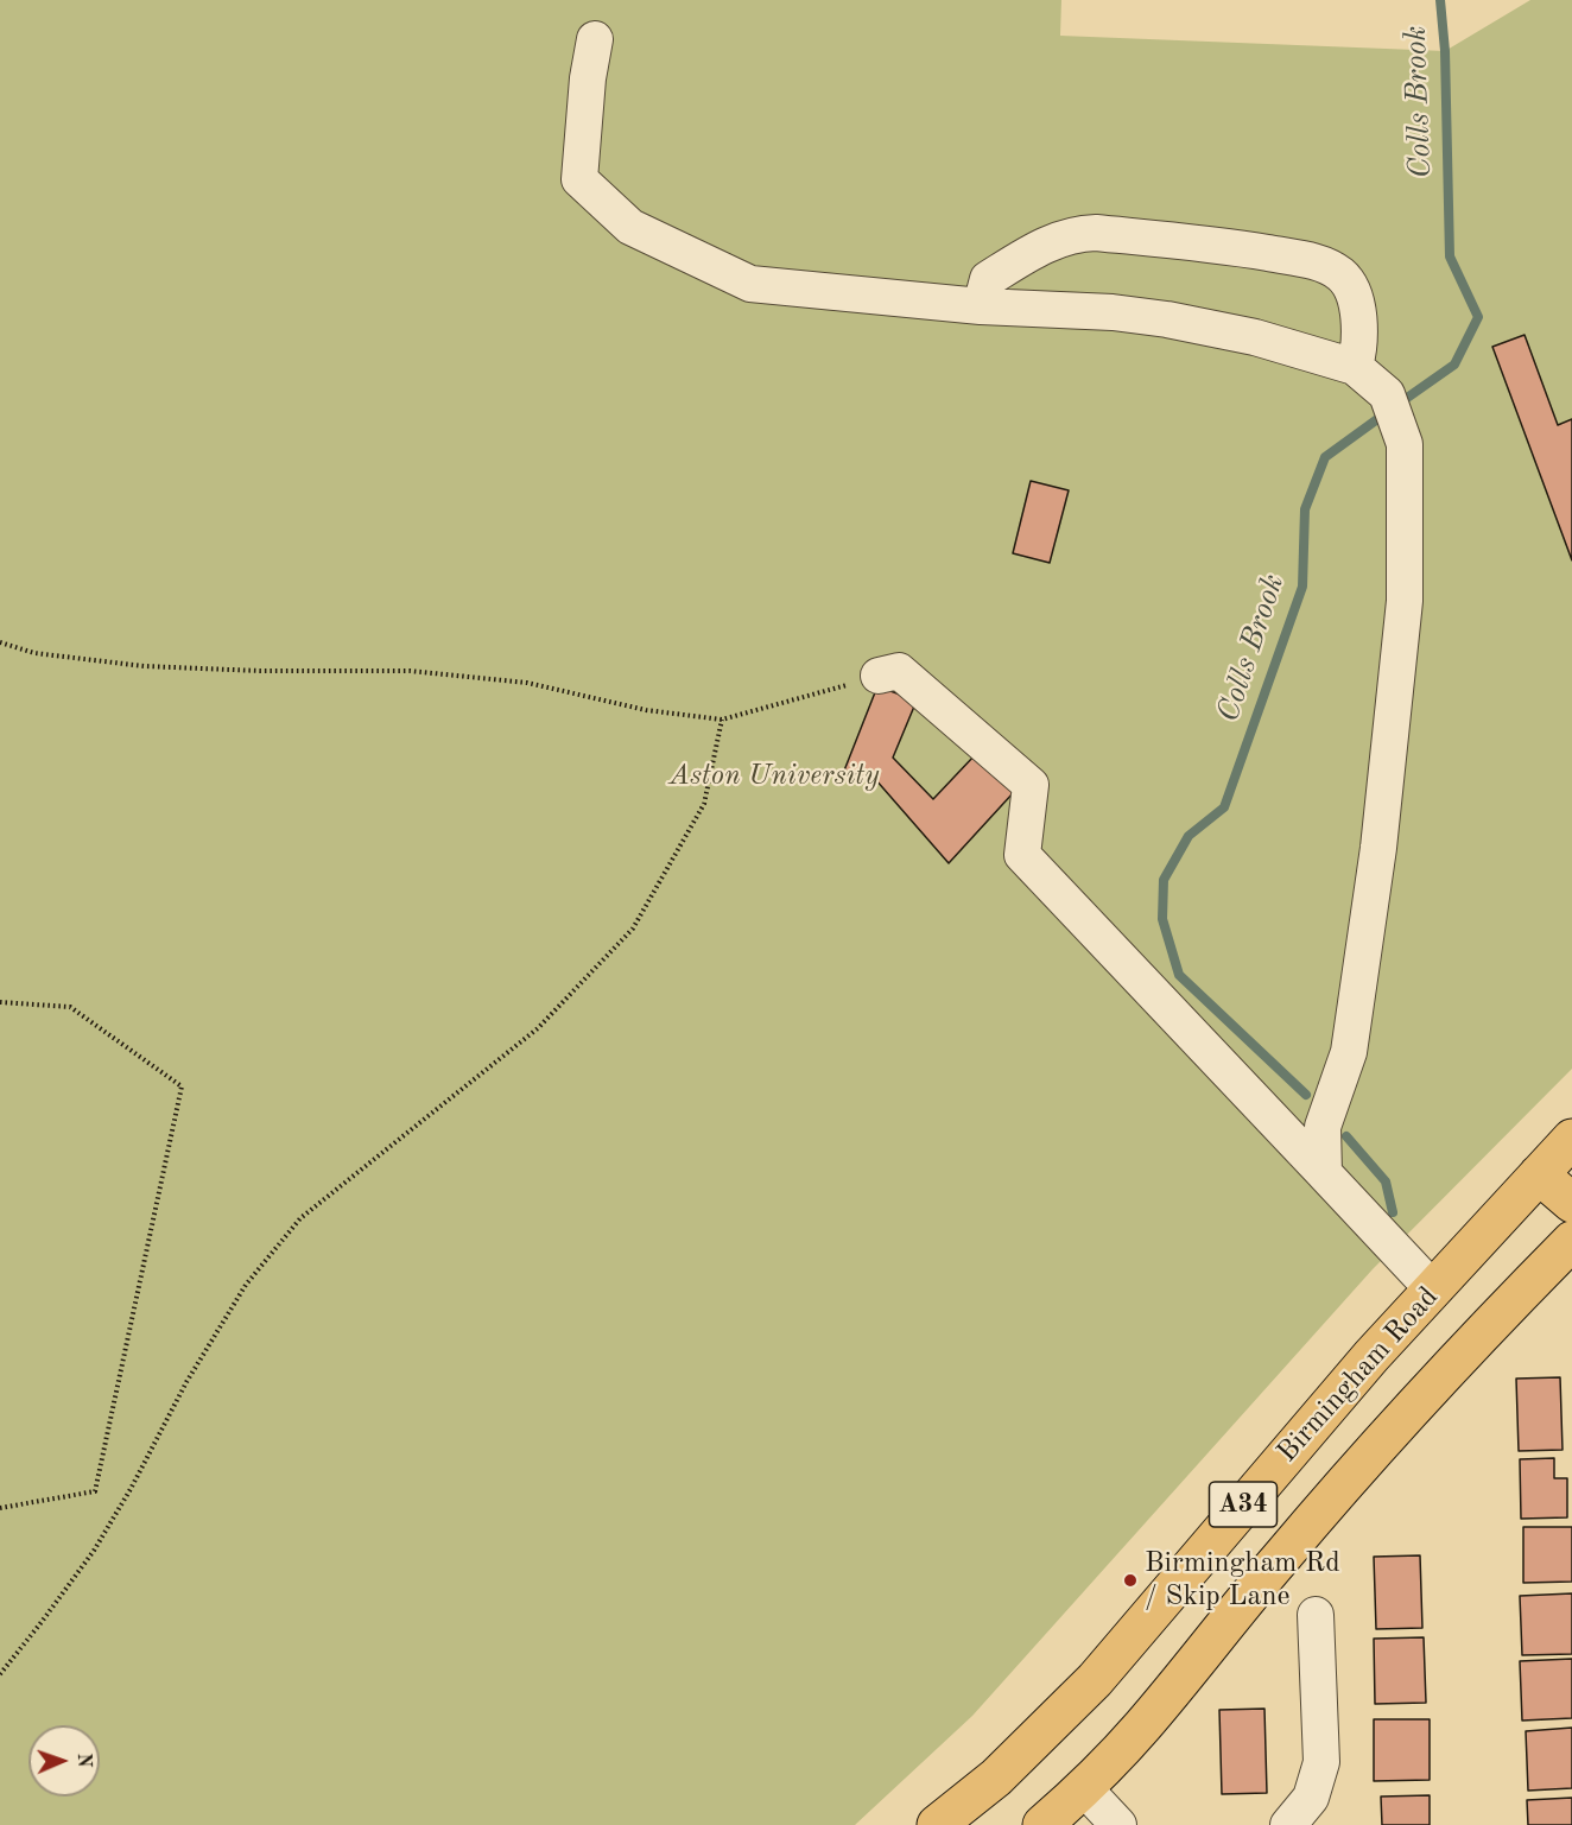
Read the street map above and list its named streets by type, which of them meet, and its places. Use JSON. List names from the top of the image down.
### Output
{
  "streets": {
    "highway": ["Birmingham Road", "A34"]
  },
  "water": ["Colls Brook"],
  "parks": ["Aston University"],
  "places": ["Birmingham Rd / Skip Lane"],
  "north": "right"
}
